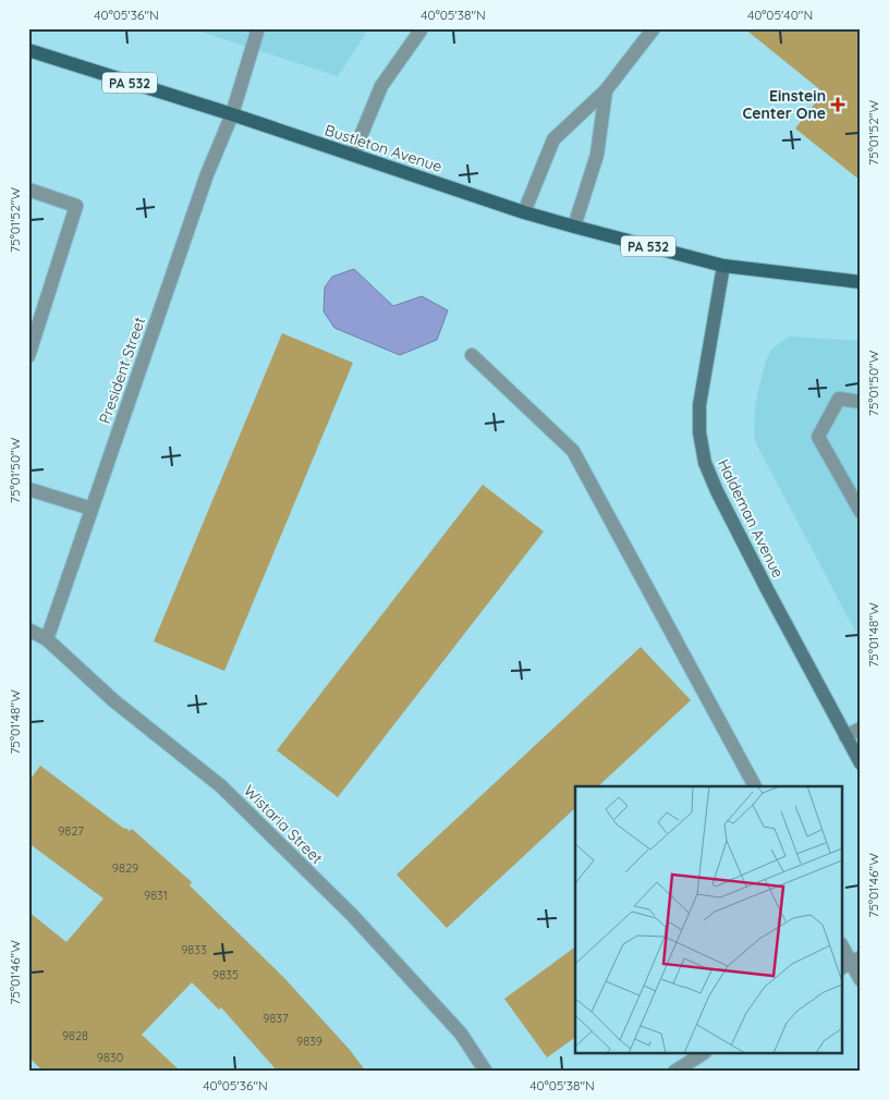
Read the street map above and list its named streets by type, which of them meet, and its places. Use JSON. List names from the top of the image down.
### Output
{
  "streets": {
    "main road": ["PA 532", "Bustleton Avenue", "Haldeman Avenue"],
    "street": ["President Street", "Wistaria Street"]
  },
  "crossings": [
    ["Bustleton Avenue", "President Street"],
    ["Bustleton Avenue", "Haldeman Avenue"],
    ["President Street", "Wistaria Street"]
  ],
  "places": {
    "health": ["Einstein Center One"]
  },
  "house_numbers": [
    "9827",
    "9829",
    "9831",
    "9833",
    "9835",
    "9837",
    "9828",
    "9839",
    "9830"
  ],
  "coordinates": [
    "40°05'36\"N",
    "40°05'38\"N",
    "40°05'40\"N",
    "75°01'52\"W",
    "75°01'50\"W",
    "75°01'48\"W",
    "75°01'46\"W"
  ]
}
